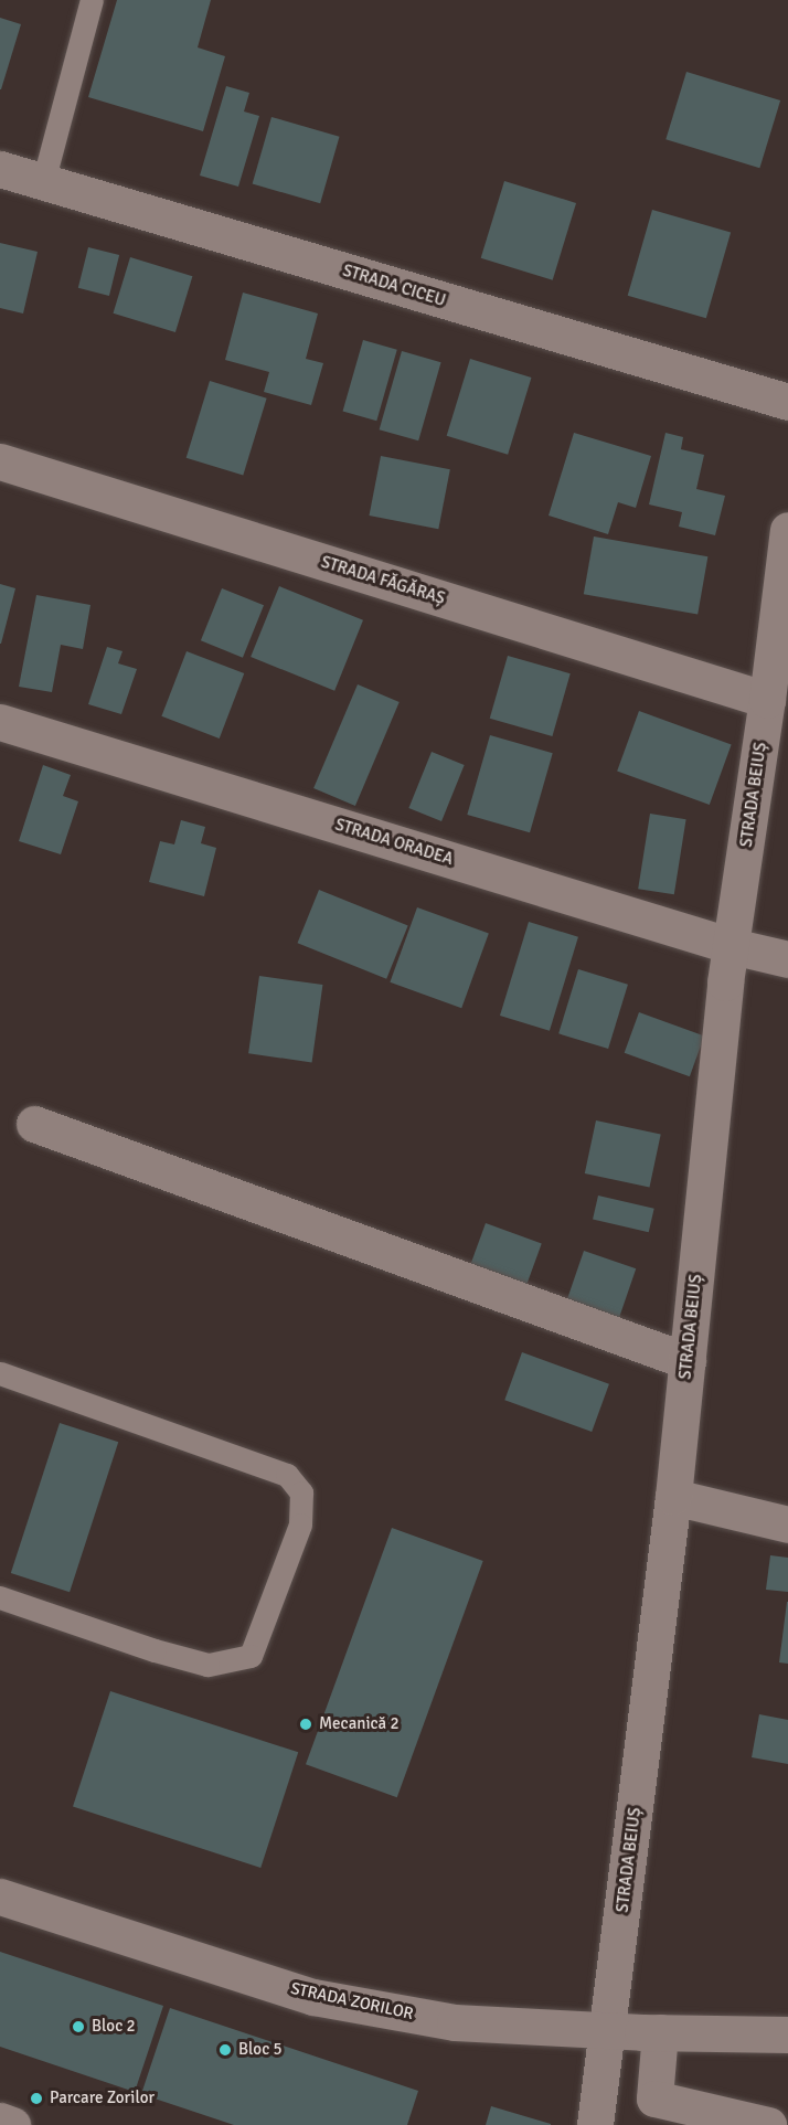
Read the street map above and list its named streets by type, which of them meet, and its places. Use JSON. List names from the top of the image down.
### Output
{
  "streets": {
    "street": [
      "STRADA CICEU",
      "STRADA FĂGĂRAȘ",
      "STRADA BEIUȘ",
      "STRADA ORADEA",
      "STRADA ZORILOR"
    ]
  },
  "crossings": [
    ["STRADA FĂGĂRAȘ", "STRADA BEIUȘ"],
    ["STRADA BEIUȘ", "STRADA ORADEA"],
    ["STRADA BEIUȘ", "STRADA ZORILOR"]
  ],
  "places": [
    "Mecanică 2",
    "Bloc 2",
    "Bloc 5",
    "Parcare Zorilor"
  ]
}
